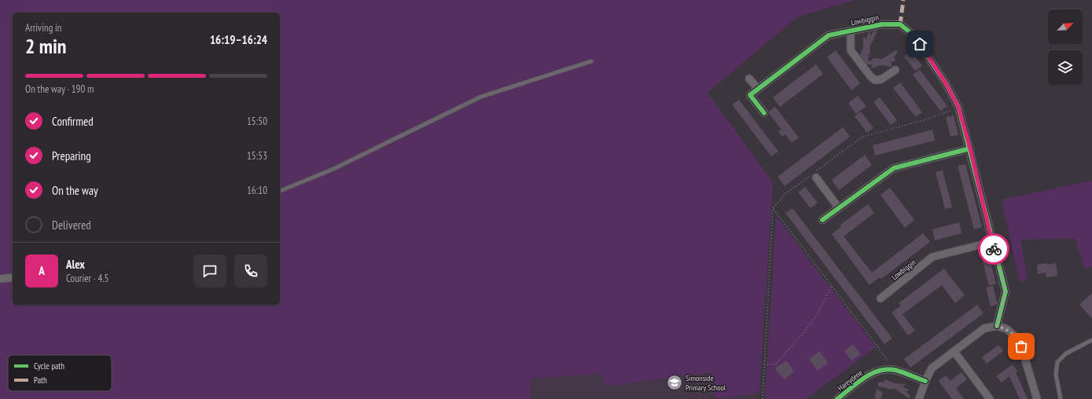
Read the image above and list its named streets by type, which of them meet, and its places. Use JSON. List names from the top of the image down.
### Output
{
  "streets": {
    "street": ["Lowbiggin", "Hareydene"]
  },
  "places": {
    "school or university": ["Simonside Primary School"]
  },
  "legend": ["Cycle path", "Path"],
  "north": "top right",
  "page": {
    "heading": ["2 min", "Arriving in", "16:19–16:24"],
    "panel": ["Alex", "Courier · 4.5"],
    "bar": "On the way · 190 m",
    "list": [
      ["Confirmed", "15:50"],
      ["Preparing", "15:53"],
      ["On the way", "16:10"],
      "Delivered"
    ],
    "round": "A"
  }
}
